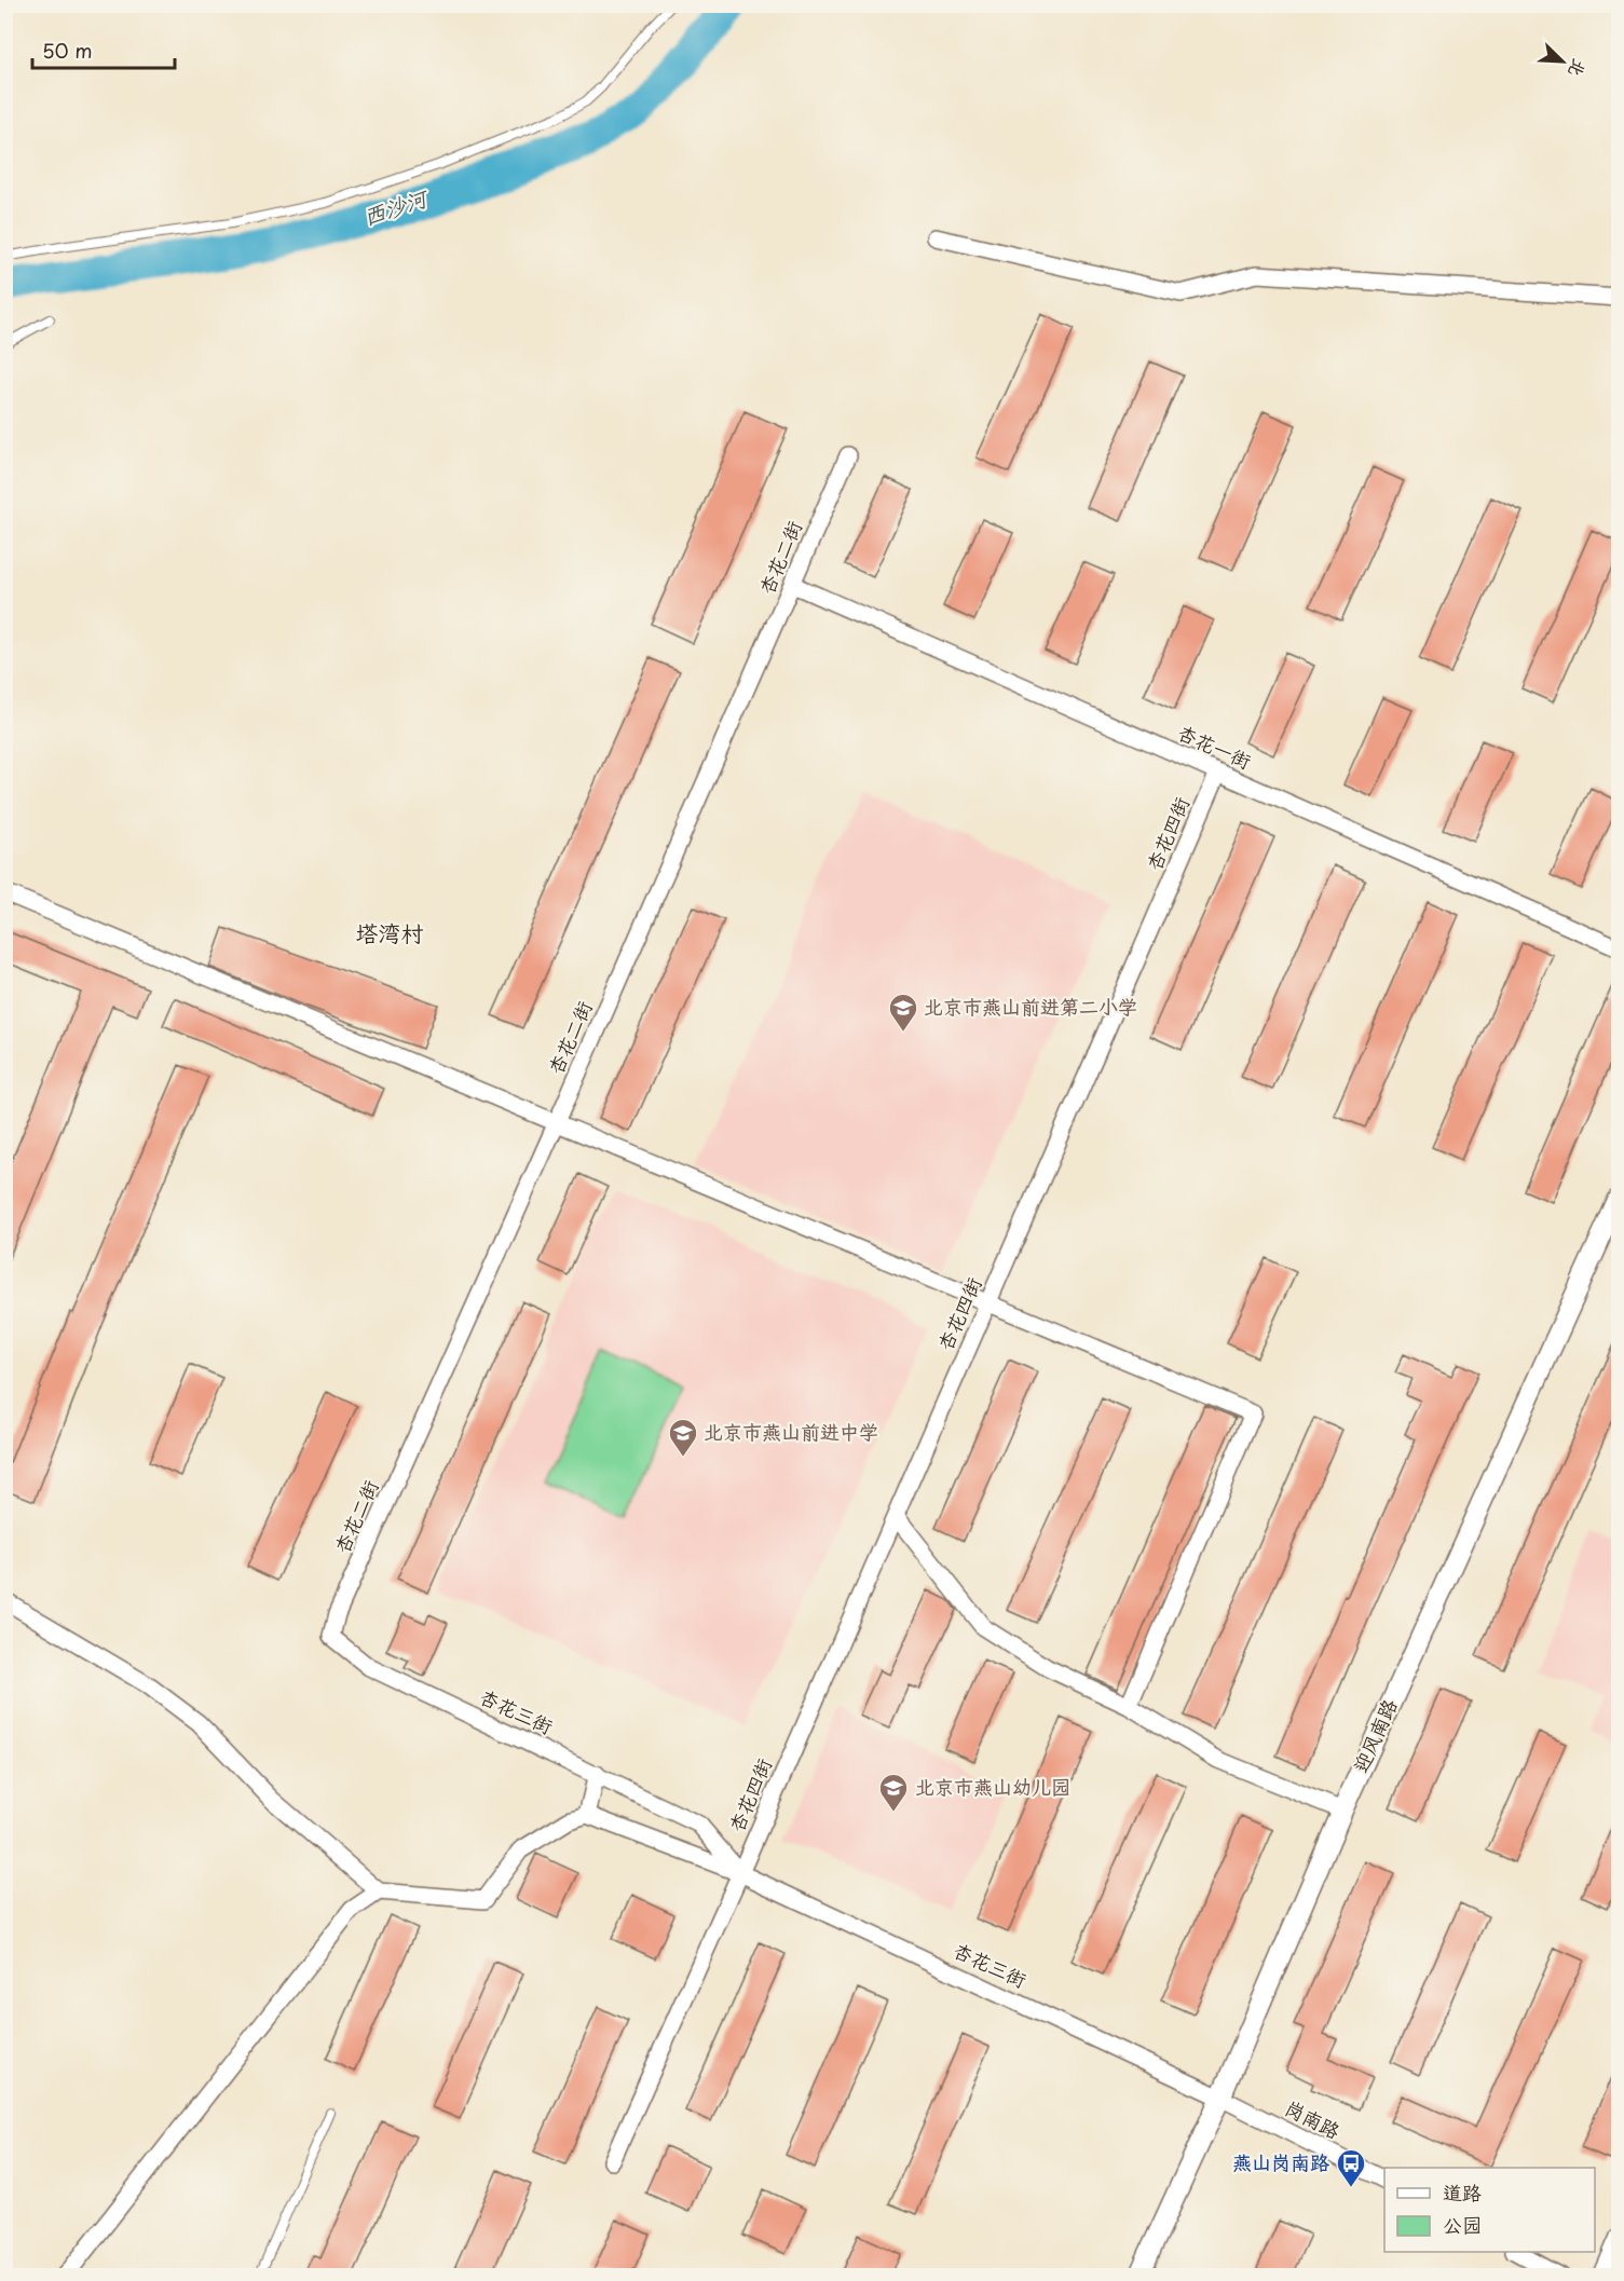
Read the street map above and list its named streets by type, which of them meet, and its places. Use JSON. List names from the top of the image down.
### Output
{
  "streets": {
    "street": [
      "杏花二街",
      "杏花一街",
      "杏花四街",
      "杏花三街",
      "迎风南路",
      "岗南路"
    ]
  },
  "crossings": [
    ["杏花二街", "杏花一街"],
    ["杏花二街", "杏花三街"],
    ["杏花一街", "杏花四街"],
    ["杏花四街", "杏花三街"],
    ["杏花三街", "迎风南路"],
    ["杏花三街", "岗南路"],
    ["迎风南路", "岗南路"]
  ],
  "districts": ["塔湾村"],
  "water": ["西沙河"],
  "places": {
    "school or university": ["北京市燕山前进第二小学", "北京市燕山前进中学", "北京市燕山幼儿园"],
    "bus stop": ["燕山岗南路"]
  },
  "legend": ["道路", "公园"],
  "scale_bar": "50 m",
  "north": "bottom right"
}
